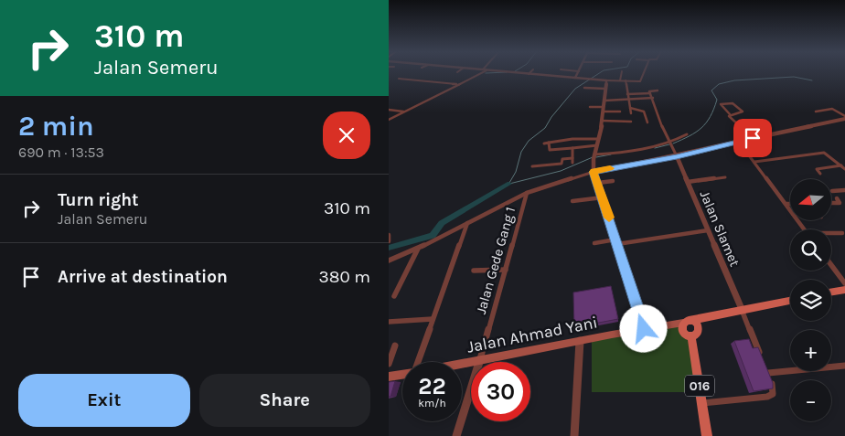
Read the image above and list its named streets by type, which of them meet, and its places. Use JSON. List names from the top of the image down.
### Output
{
  "streets": {
    "main road": ["Jalan Ahmad Yani", "016"],
    "street": ["Jalan Slamet", "Jalan Gede Gang 1"]
  },
  "crossings": [
    ["Jalan Gede Gang 1", "Jalan Ahmad Yani"],
    ["Jalan Ahmad Yani", "016"]
  ],
  "north": "left",
  "page": {
    "turn": ["310 m", "Jalan Semeru"],
    "heading": ["2 min", "690 m · 13:53"],
    "list": [
      {
        "name": "Turn right",
        "note": "Jalan Semeru",
        "value": "310 m"
      },
      {
        "name": "Arrive at destination",
        "value": "380 m"
      }
    ],
    "map_buttons": ["+", "−"],
    "speed": "22 km/h",
    "limit": "30",
    "buttons": ["Exit", "Share"]
  }
}
